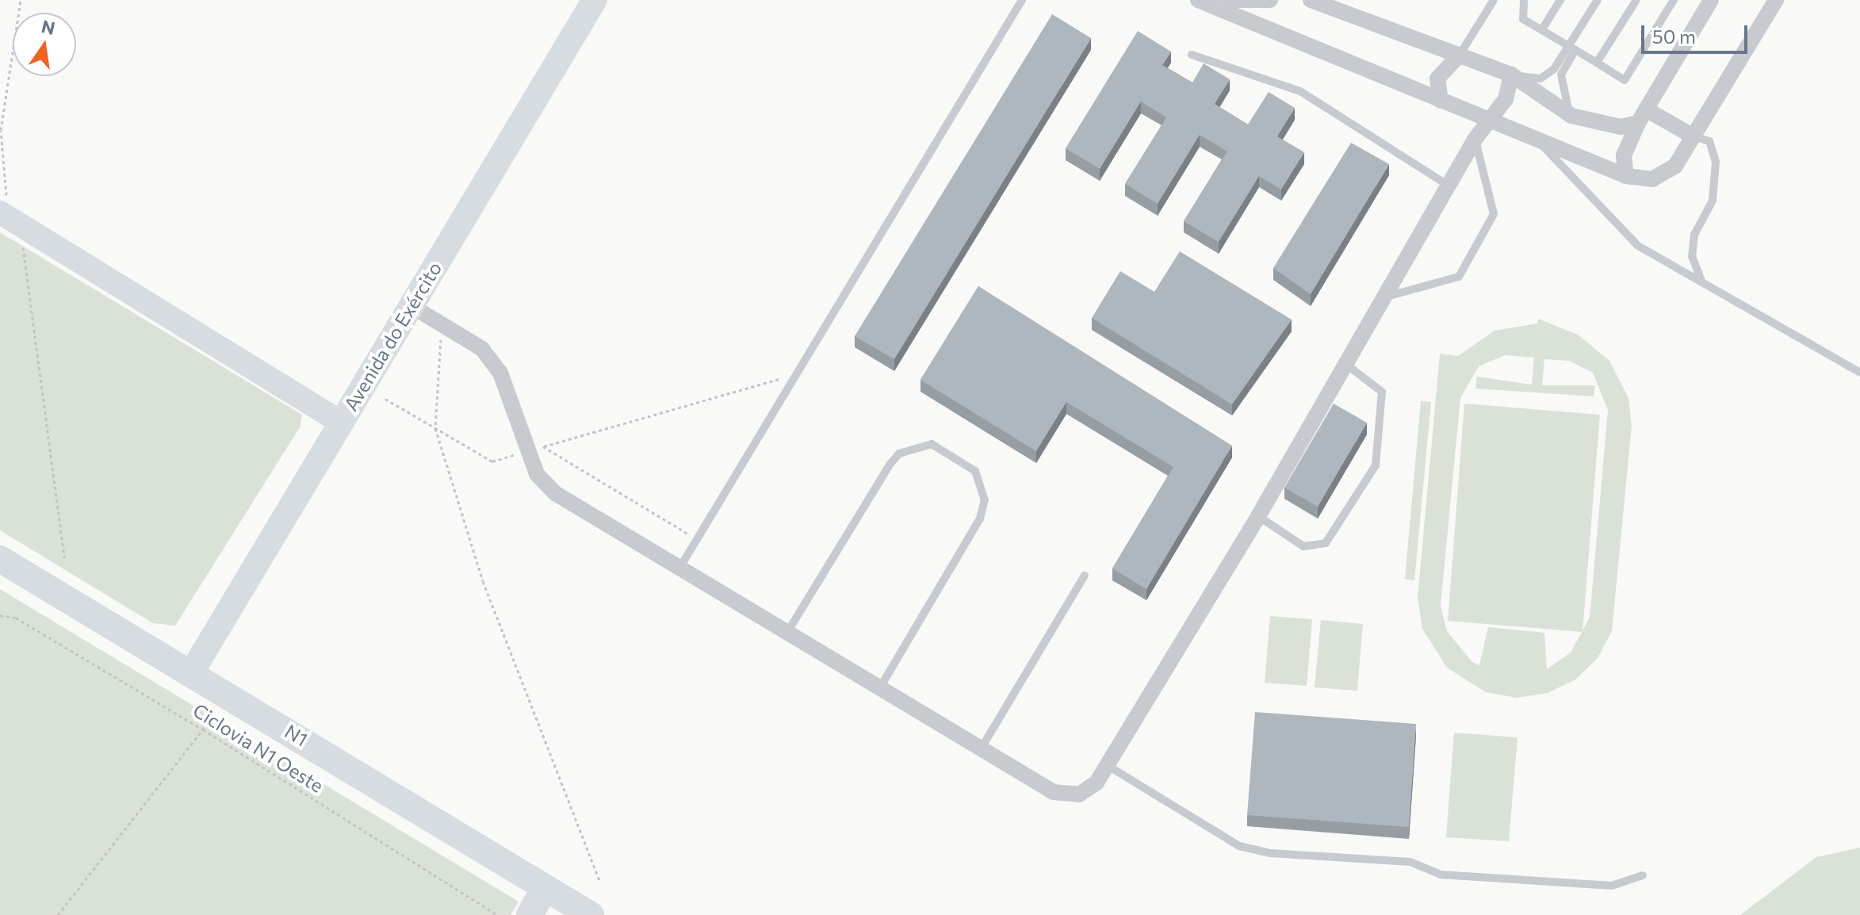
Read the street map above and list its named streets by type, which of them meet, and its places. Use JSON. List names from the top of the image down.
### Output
{
  "streets": {
    "highway": ["N1"],
    "main road": ["Avenida do Exército"],
    "path": ["Ciclovia N1 Oeste"]
  },
  "crossings": [
    ["Avenida do Exército", "N1"]
  ],
  "scale_bar": "50 m",
  "north": "top"
}
